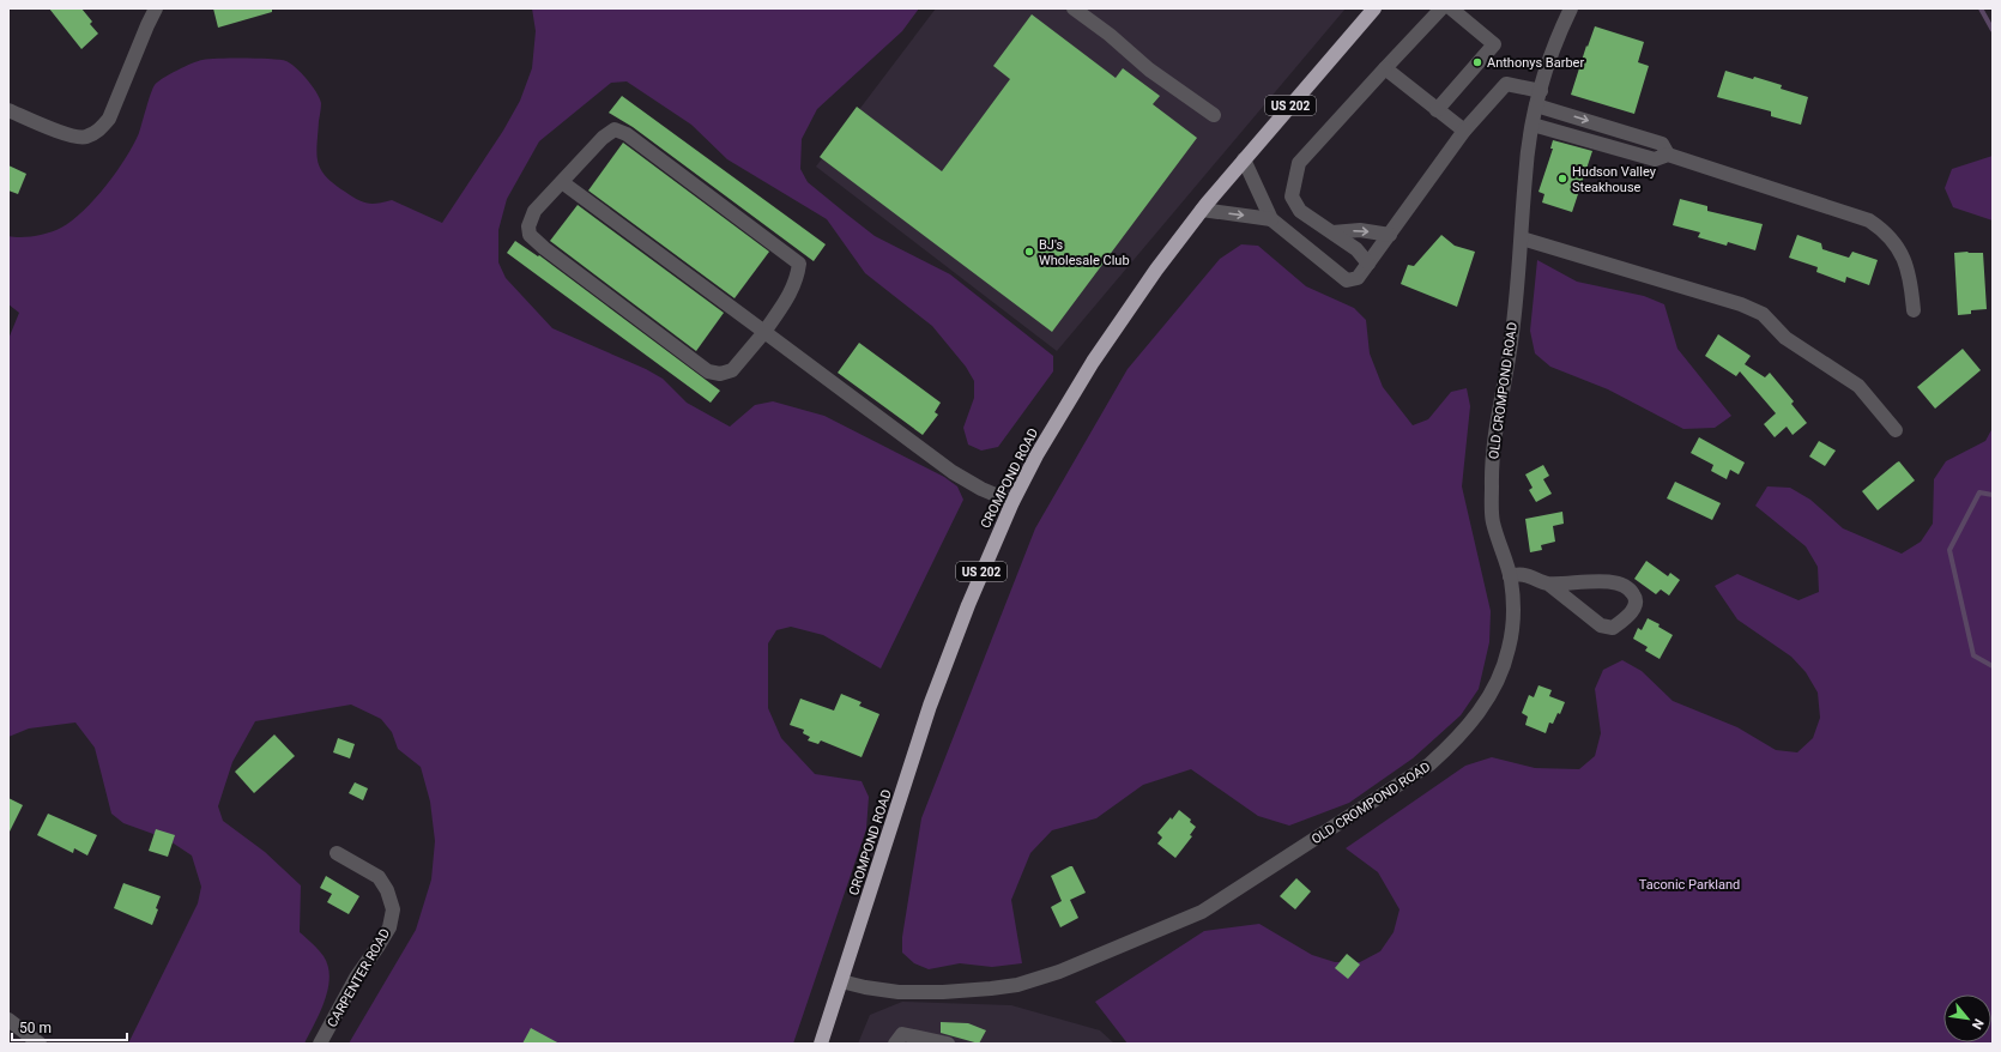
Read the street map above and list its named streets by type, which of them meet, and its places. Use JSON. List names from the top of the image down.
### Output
{
  "streets": {
    "highway": ["US 202", "CROMPOND ROAD"],
    "street": ["OLD CROMPOND ROAD", "CARPENTER ROAD"]
  },
  "crossings": [
    ["OLD CROMPOND ROAD", "CROMPOND ROAD"]
  ],
  "parks": ["Taconic Parkland"],
  "places": ["Anthonys Barber", "Hudson Valley Steakhouse", "BJ's Wholesale Club"],
  "scale_bar": "50 m",
  "north": "bottom right"
}
